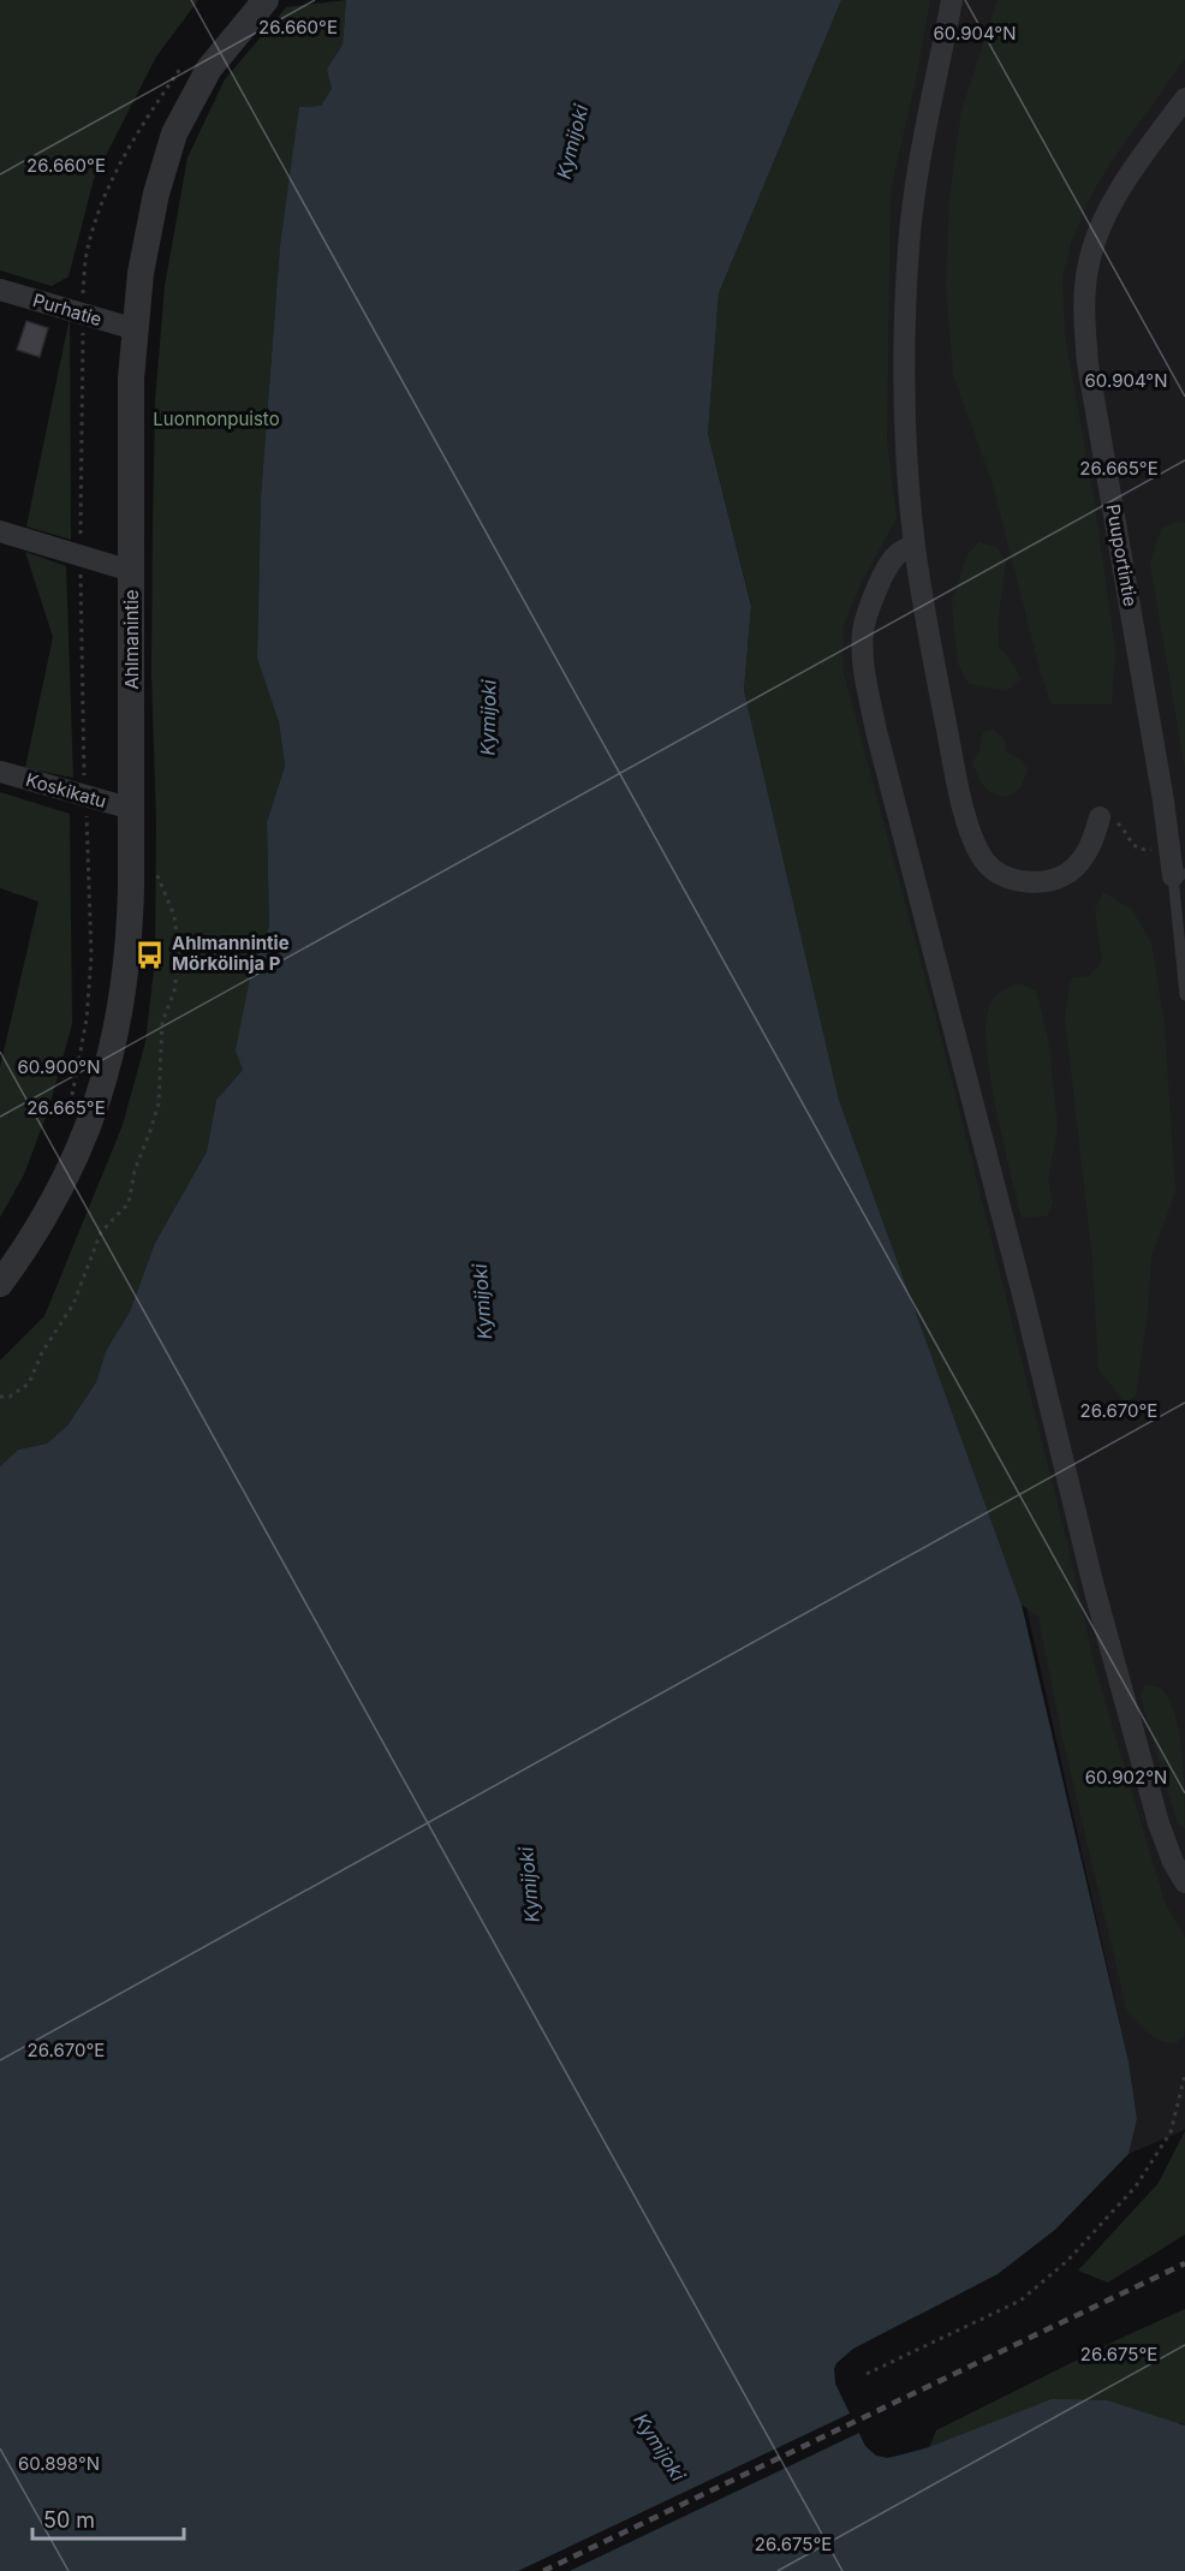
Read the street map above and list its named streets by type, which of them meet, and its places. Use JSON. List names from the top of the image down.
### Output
{
  "streets": {
    "street": [
      "Purhatie",
      "Puuportintie",
      "Ahlmanintie",
      "Koskikatu"
    ]
  },
  "crossings": [
    ["Purhatie", "Ahlmanintie"],
    ["Ahlmanintie", "Koskikatu"]
  ],
  "water": ["Kymijoki"],
  "parks": ["Luonnonpuisto"],
  "places": {
    "bus stop": ["Ahlmannintie Mörkölinja P"]
  },
  "scale_bar": "50 m",
  "coordinates": [
    "26.660°E",
    "60.904°N",
    "26.665°E",
    "60.900°N",
    "26.670°E",
    "60.902°N",
    "26.675°E",
    "60.898°N"
  ]
}
